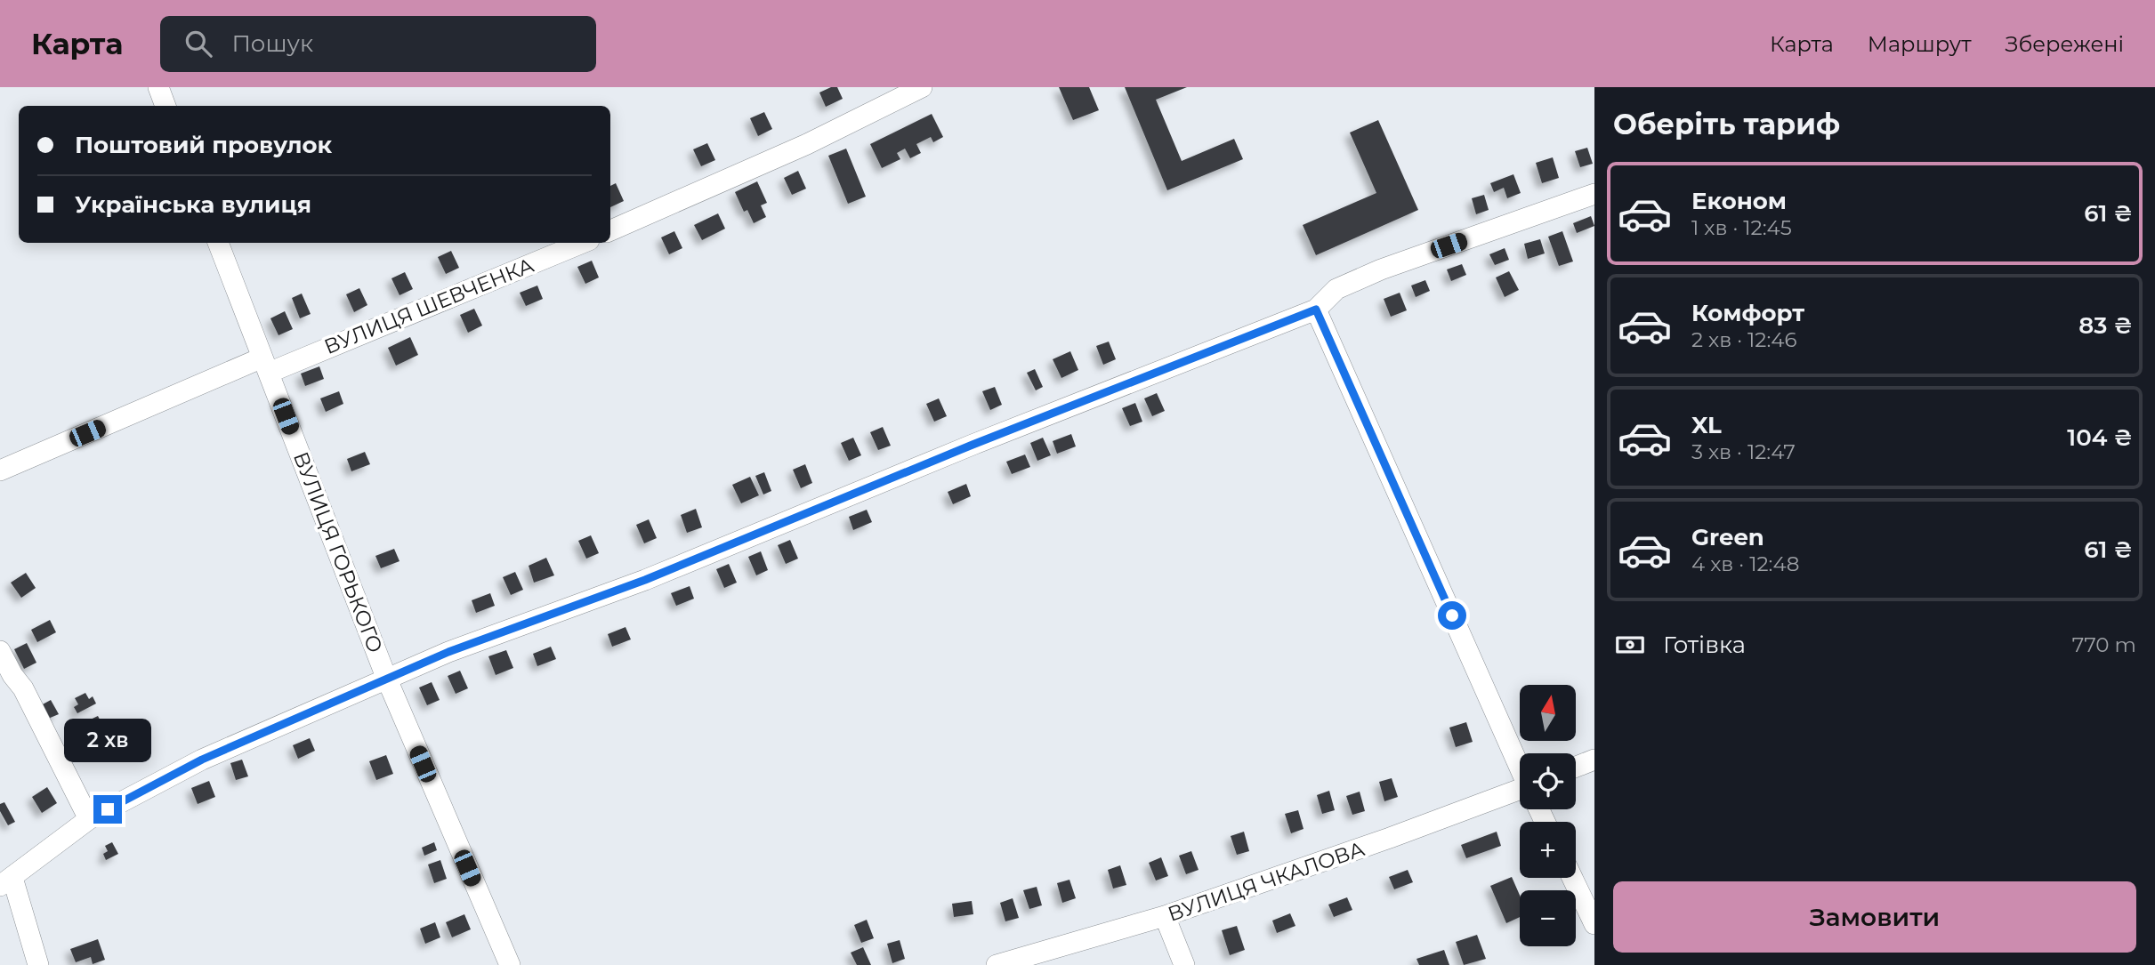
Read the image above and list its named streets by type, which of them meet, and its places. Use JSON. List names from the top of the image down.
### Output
{
  "streets": {
    "street": ["ВУЛИЦЯ ШЕВЧЕНКА", "ВУЛИЦЯ ГОРЬКОГО", "ВУЛИЦЯ ЧКАЛОВА"]
  },
  "crossings": [
    ["ВУЛИЦЯ ШЕВЧЕНКА", "ВУЛИЦЯ ГОРЬКОГО"]
  ],
  "north": "top",
  "page": {
    "header": "Карта",
    "search": "Пошук",
    "nav": ["Карта", "Маршрут", "Збережені"],
    "heading": "Оберіть тариф",
    "banner": ["Поштовий провулок", "Українська вулиця"],
    "list": [
      {
        "name": "Економ",
        "note": "1 хв · 12:45",
        "value": "61 ₴"
      },
      {
        "name": "Комфорт",
        "note": "2 хв · 12:46",
        "value": "83 ₴"
      },
      {
        "name": "XL",
        "note": "3 хв · 12:47",
        "value": "104 ₴"
      },
      {
        "name": "Green",
        "note": "4 хв · 12:48",
        "value": "61 ₴"
      }
    ],
    "pay": ["Готівка", "770 m"],
    "map_buttons": ["+", "−"],
    "bubble": "2 хв",
    "buttons": "Замовити"
  }
}
